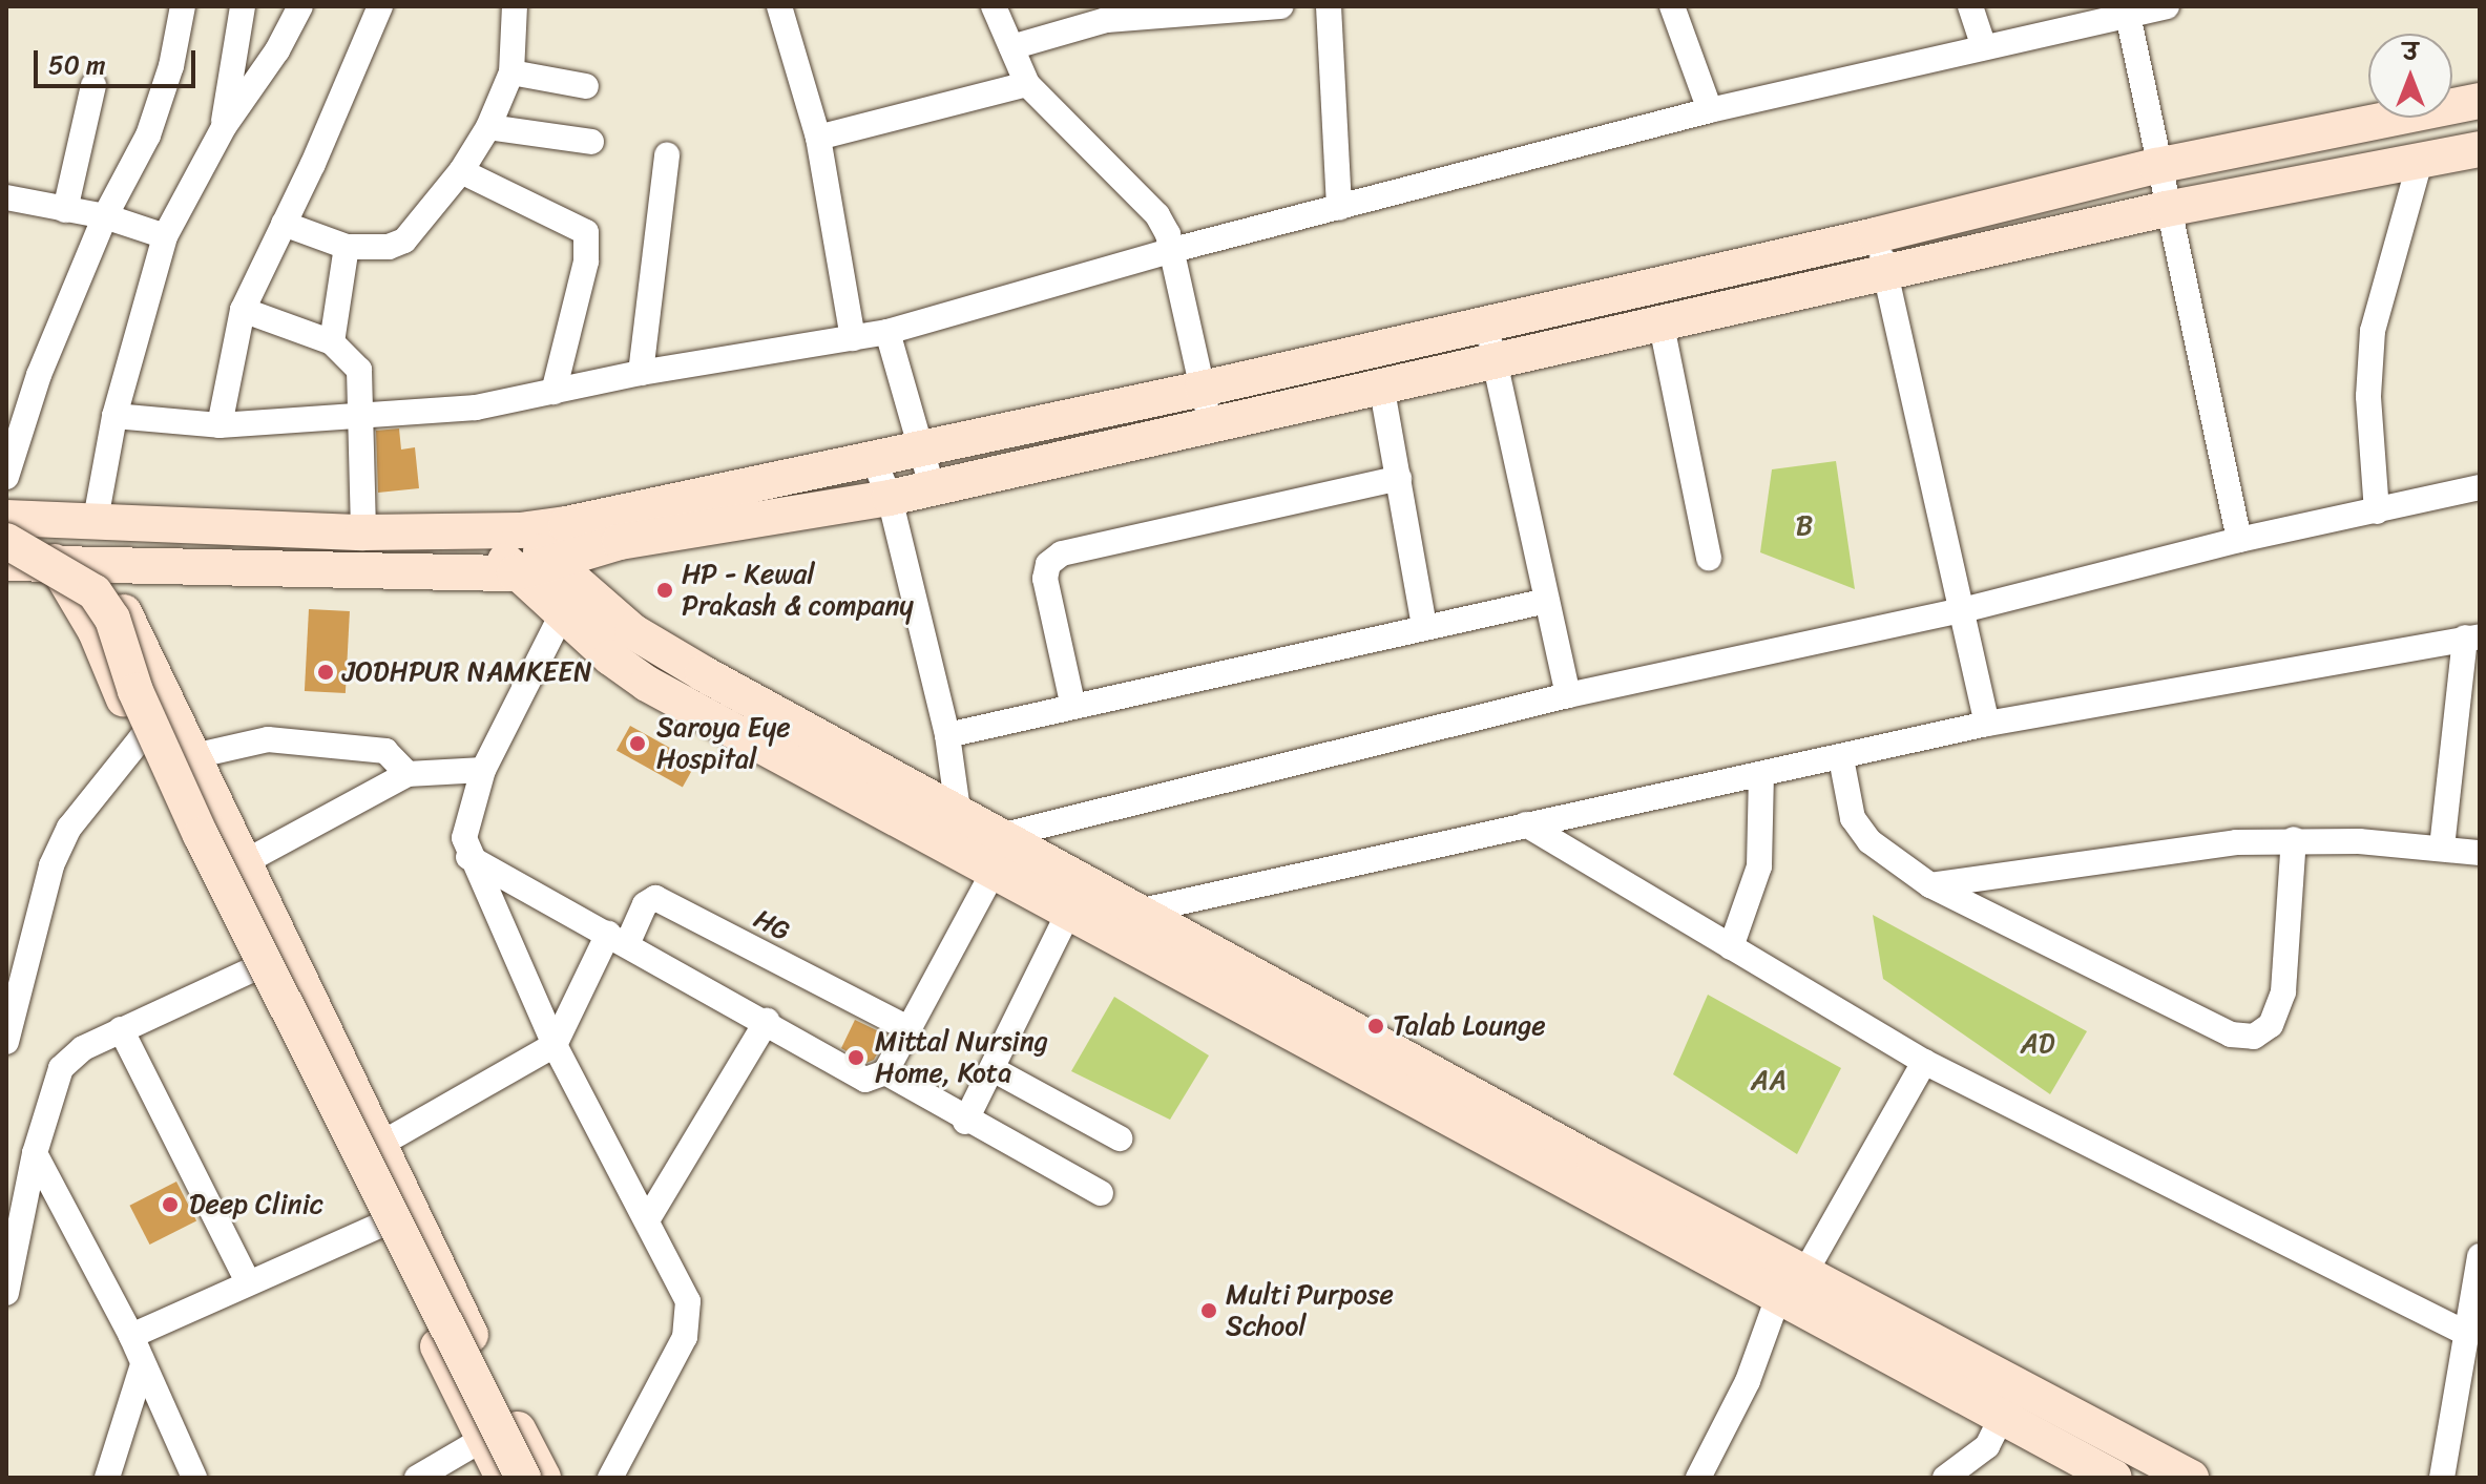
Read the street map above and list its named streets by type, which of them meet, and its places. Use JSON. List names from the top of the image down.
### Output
{
  "streets": {
    "street": ["HG"]
  },
  "parks": ["B", "AD", "AA"],
  "places": [
    "HP - Kewal Prakash & company",
    "JODHPUR NAMKEEN",
    "Saroya Eye Hospital",
    "Talab Lounge",
    "Mittal Nursing Home, Kota",
    "Deep Clinic",
    "Multi Purpose School"
  ],
  "scale_bar": "50 m",
  "north": "top"
}
